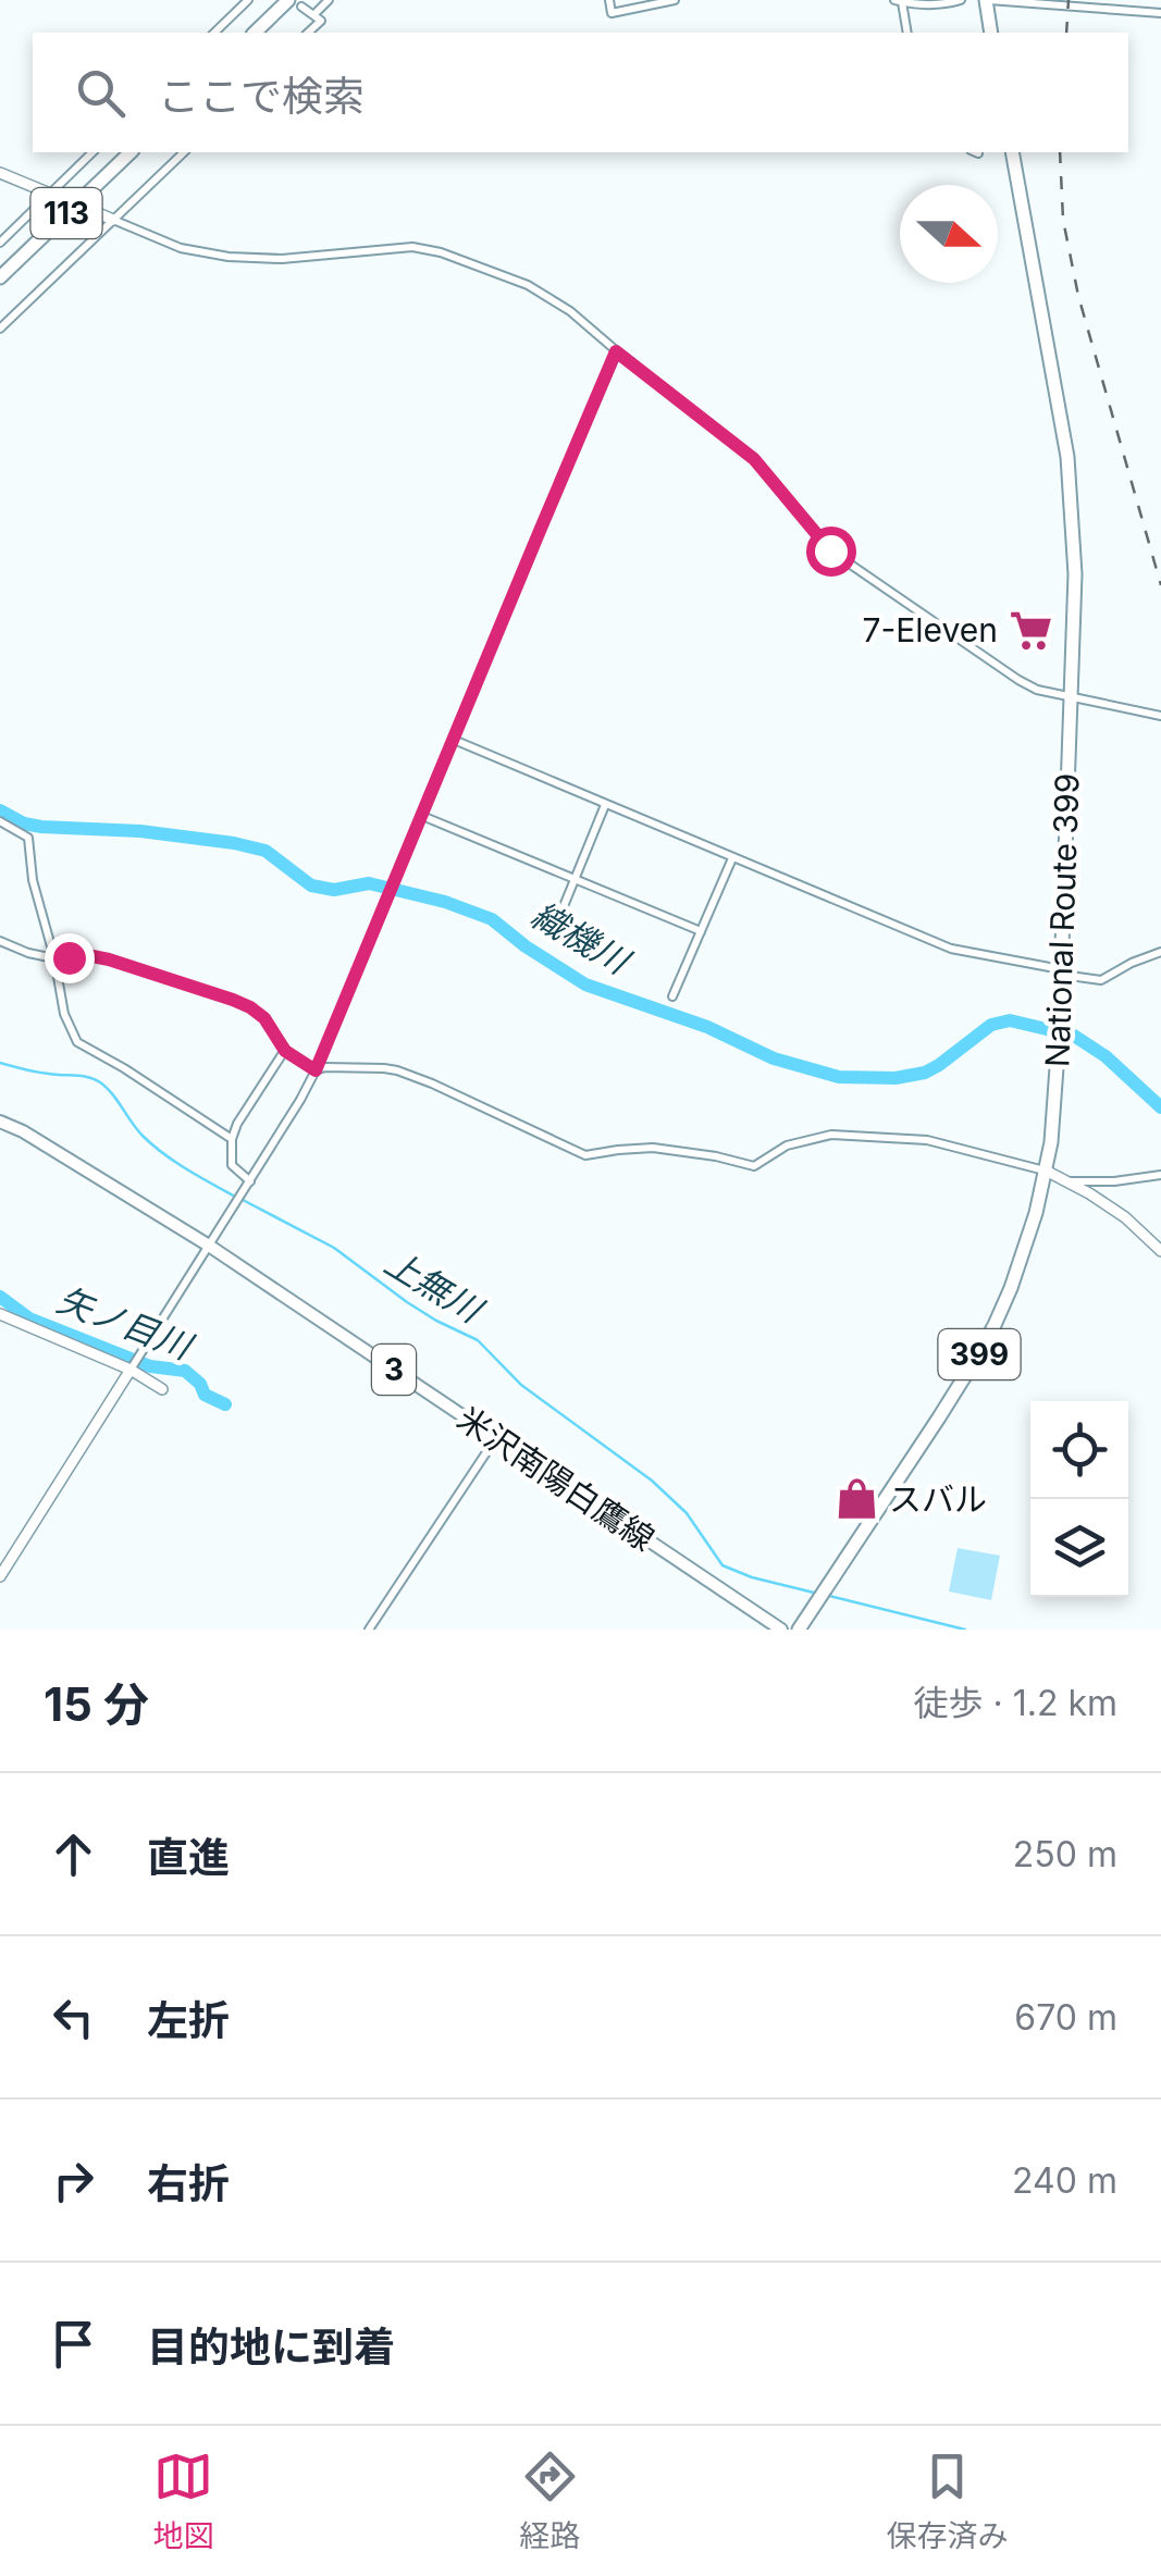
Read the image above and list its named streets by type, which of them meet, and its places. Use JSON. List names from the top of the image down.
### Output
{
  "streets": {
    "highway": ["113", "National Route 399", "399"],
    "main road": ["3", "米沢南陽白鷹線"]
  },
  "water": ["織機川", "上無川", "矢ノ目川"],
  "places": {
    "supermarket": ["7-Eleven"],
    "shop": ["スバル"]
  },
  "north": "right",
  "page": {
    "search": "ここで検索",
    "heading": ["15 分", "徒歩 · 1.2 km"],
    "list": [
      ["直進", "250 m"],
      ["左折", "670 m"],
      ["右折", "240 m"],
      "目的地に到着"
    ],
    "nav": ["地図", "経路", "保存済み"]
  }
}
